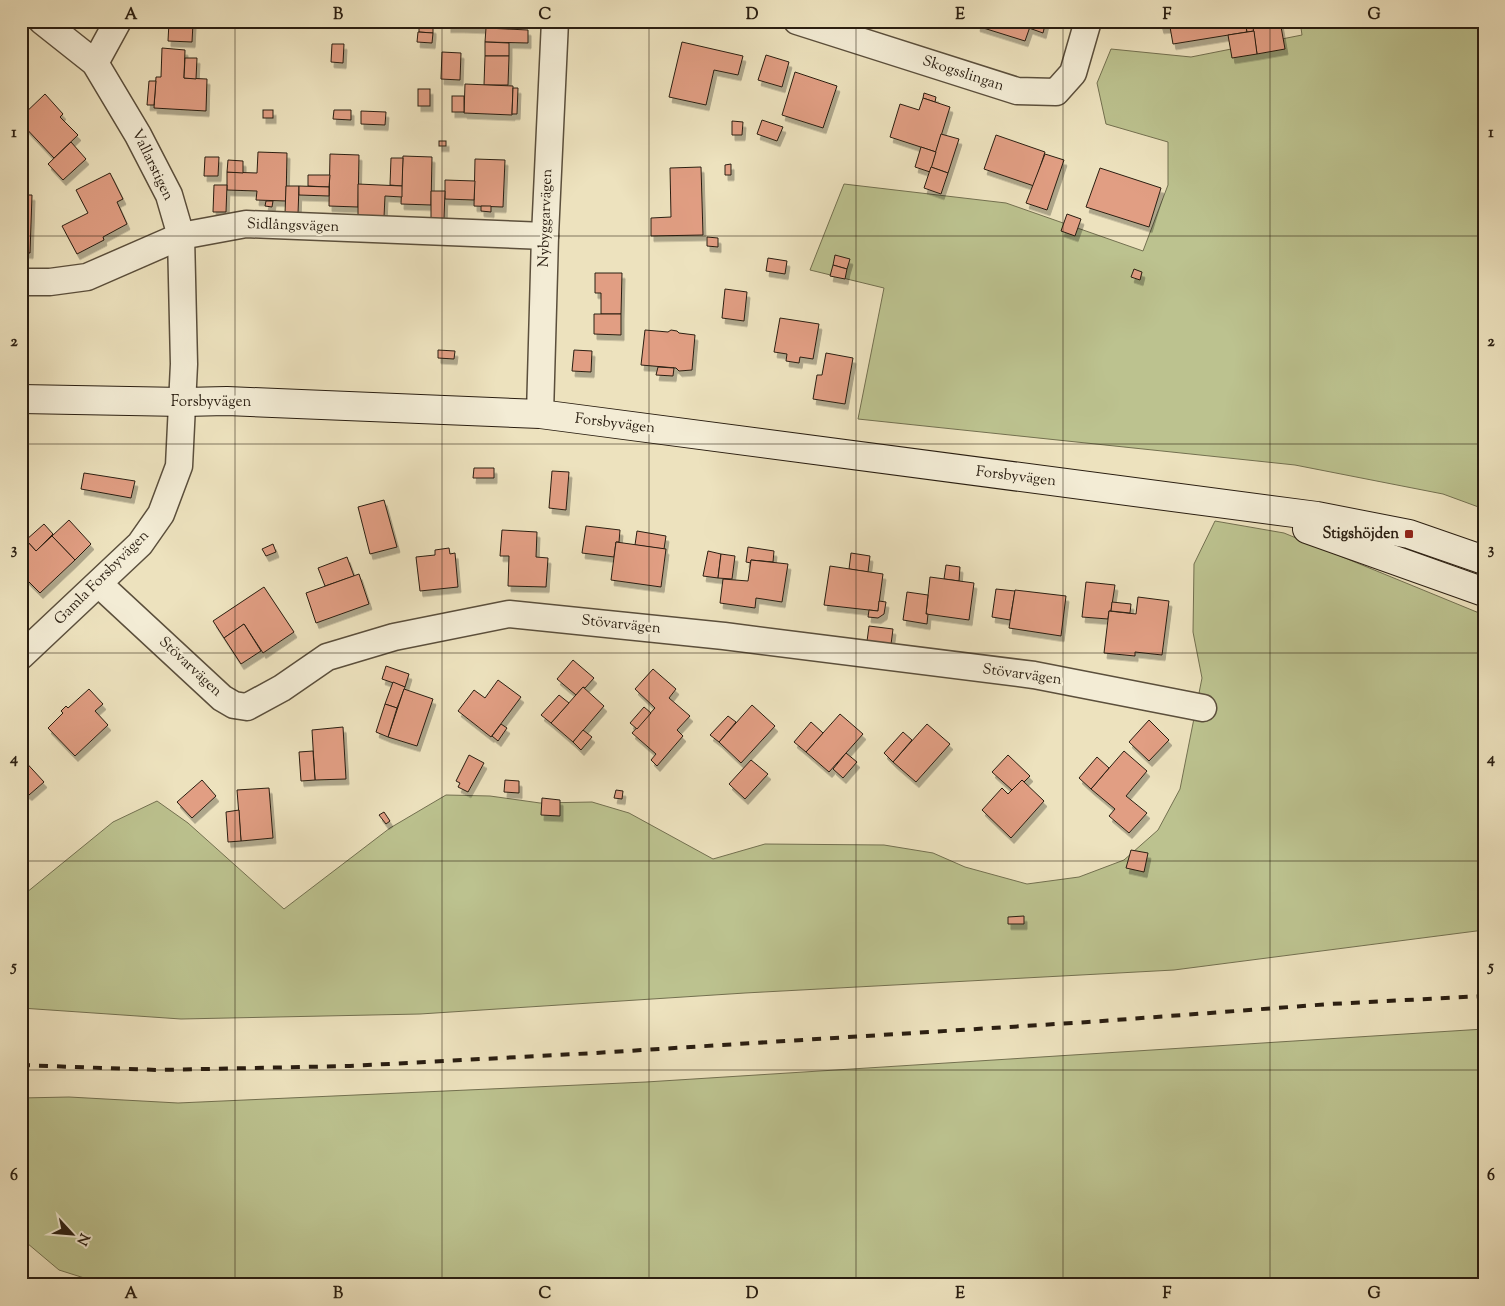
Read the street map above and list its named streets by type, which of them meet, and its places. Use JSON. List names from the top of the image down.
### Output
{
  "streets": {
    "street": [
      "Skogsslingan",
      "Vallarstigen",
      "Nybyggarvägen",
      "Sidlångsvägen",
      "Forsbyvägen",
      "Gamla Forsbyvägen",
      "Stövarvägen"
    ]
  },
  "crossings": [
    ["Vallarstigen", "Sidlångsvägen"],
    ["Vallarstigen", "Forsbyvägen"],
    ["Vallarstigen", "Gamla Forsbyvägen"],
    ["Nybyggarvägen", "Sidlångsvägen"],
    ["Nybyggarvägen", "Forsbyvägen"],
    ["Forsbyvägen", "Gamla Forsbyvägen"],
    ["Gamla Forsbyvägen", "Stövarvägen"]
  ],
  "places": {
    "transit": ["Stigshöjden"]
  },
  "north": "bottom right",
  "grid": {
    "columns": [
      "A",
      "B",
      "C",
      "D",
      "E",
      "F",
      "G"
    ],
    "rows": [
      "1",
      "2",
      "3",
      "4",
      "5",
      "6"
    ]
  }
}
